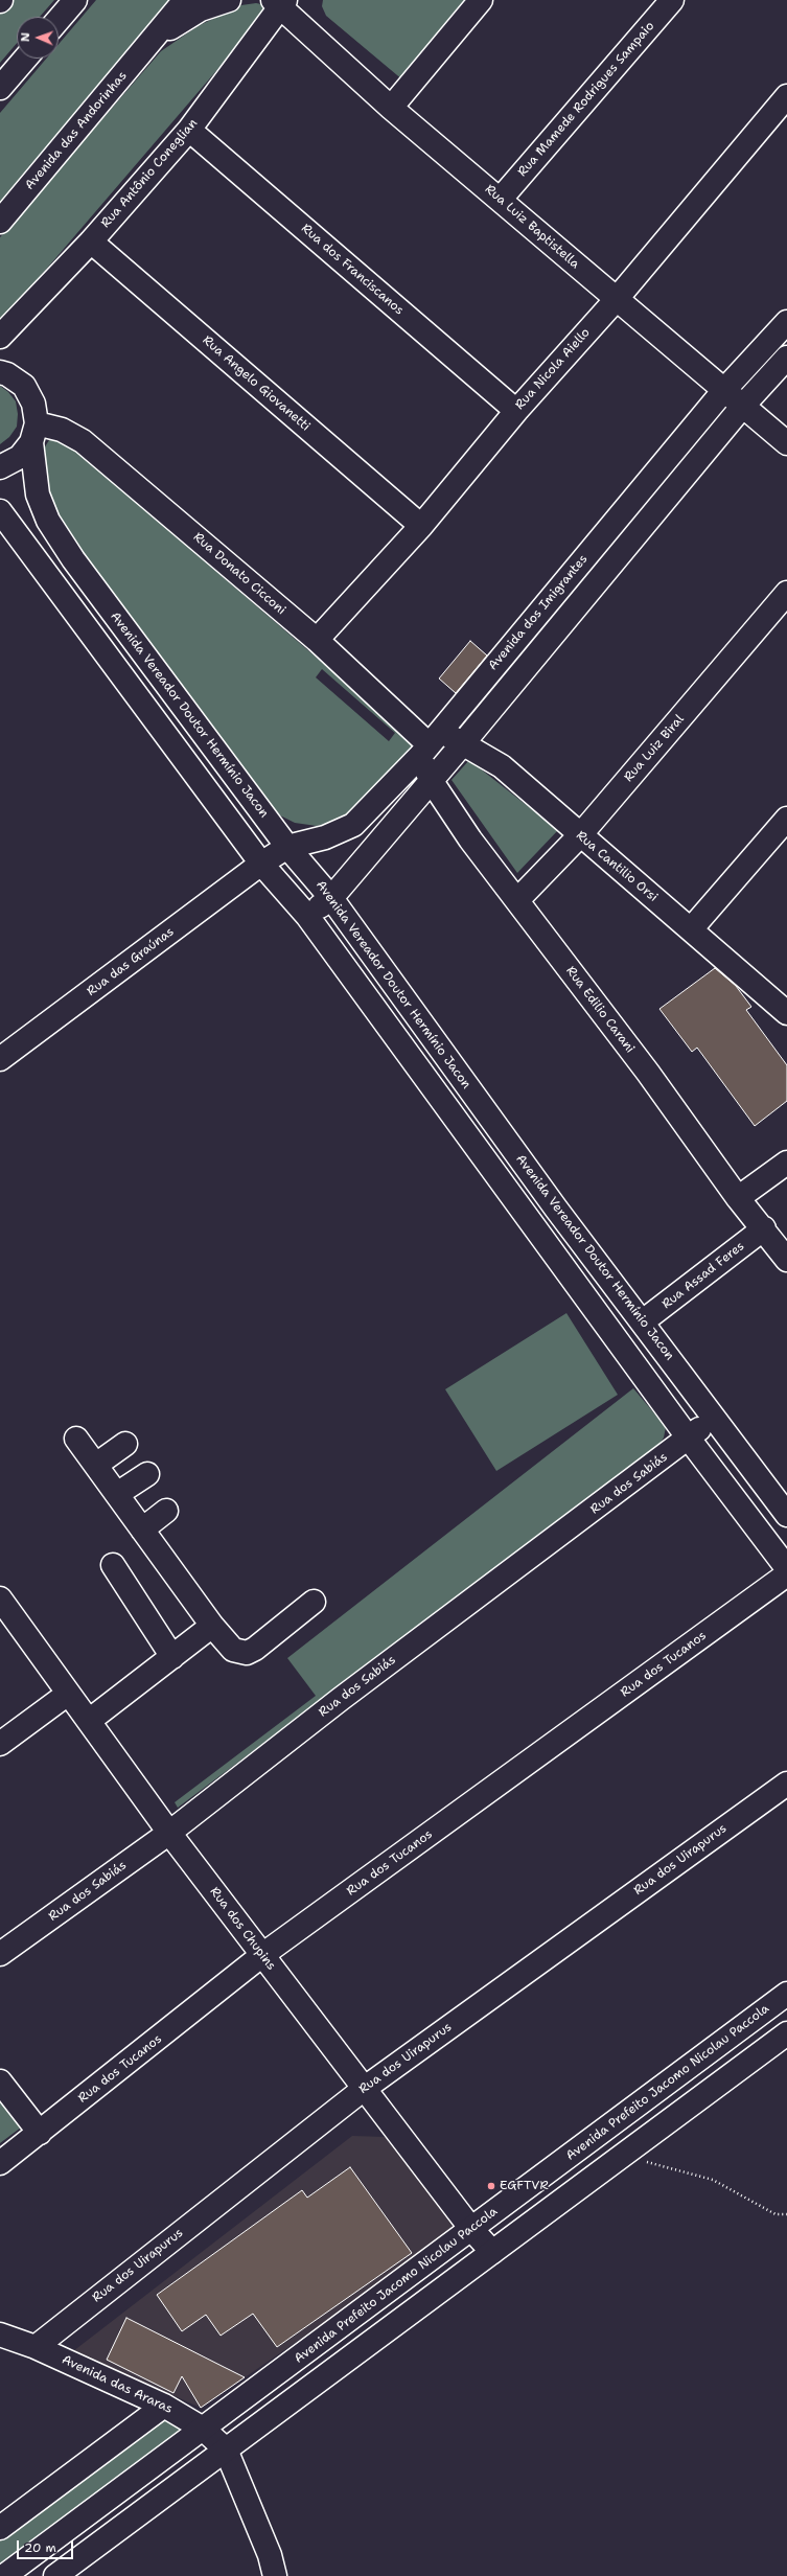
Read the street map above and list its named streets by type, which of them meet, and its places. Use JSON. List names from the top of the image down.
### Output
{
  "streets": {
    "main road": [
      "Rua Mamede Rodrigues Sampaio",
      "Avenida das Andorinhas",
      "Rua Antônio Coneglian",
      "Rua Luiz Baptistella",
      "Rua dos Franciscanos",
      "Rua Nicola Aiello",
      "Rua Angelo Giovanetti",
      "Rua Donato Cicconi",
      "Avenida dos Imigrantes",
      "Avenida Vereador Doutor Hermínio Jacon",
      "Rua Luiz Biral",
      "Rua Cantilio Orsi",
      "Rua das Graúnas",
      "Rua Edilio Carani",
      "Rua Assad Feres",
      "Rua dos Sabiás",
      "Rua dos Tucanos",
      "Rua dos Uirapurus",
      "Rua dos Chupins",
      "Avenida Prefeito Jacomo Nicolau Paccola",
      "Avenida das Araras"
    ]
  },
  "crossings": [
    ["Rua Mamede Rodrigues Sampaio", "Rua Luiz Baptistella"],
    ["Rua Antônio Coneglian", "Rua Luiz Baptistella"],
    ["Rua Antônio Coneglian", "Rua dos Franciscanos"],
    ["Rua Antônio Coneglian", "Rua Angelo Giovanetti"],
    ["Rua Luiz Baptistella", "Rua Nicola Aiello"],
    ["Rua Luiz Baptistella", "Avenida dos Imigrantes"],
    ["Rua dos Franciscanos", "Rua Nicola Aiello"],
    ["Rua Nicola Aiello", "Rua Angelo Giovanetti"],
    ["Rua Nicola Aiello", "Rua Donato Cicconi"],
    ["Rua Donato Cicconi", "Avenida dos Imigrantes"],
    ["Rua Donato Cicconi", "Avenida Vereador Doutor Hermínio Jacon"],
    ["Rua Donato Cicconi", "Rua Cantilio Orsi"],
    ["Rua Donato Cicconi", "Rua Edilio Carani"],
    ["Avenida dos Imigrantes", "Avenida Vereador Doutor Hermínio Jacon"],
    ["Avenida dos Imigrantes", "Rua Cantilio Orsi"],
    ["Avenida dos Imigrantes", "Rua das Graúnas"],
    ["Avenida dos Imigrantes", "Rua Edilio Carani"],
    ["Avenida Vereador Doutor Hermínio Jacon", "Rua Assad Feres"],
    ["Avenida Vereador Doutor Hermínio Jacon", "Rua dos Sabiás"],
    ["Rua Luiz Biral", "Rua Cantilio Orsi"],
    ["Rua Luiz Biral", "Rua Edilio Carani"],
    ["Rua Cantilio Orsi", "Rua Edilio Carani"],
    ["Rua Edilio Carani", "Rua Assad Feres"],
    ["Rua dos Sabiás", "Rua dos Chupins"],
    ["Rua dos Tucanos", "Rua dos Chupins"],
    ["Rua dos Uirapurus", "Rua dos Chupins"],
    ["Rua dos Uirapurus", "Avenida das Araras"],
    ["Rua dos Chupins", "Avenida Prefeito Jacomo Nicolau Paccola"],
    ["Avenida Prefeito Jacomo Nicolau Paccola", "Avenida das Araras"]
  ],
  "places": ["EGFTVR"],
  "scale_bar": "20 m",
  "north": "left"
}
